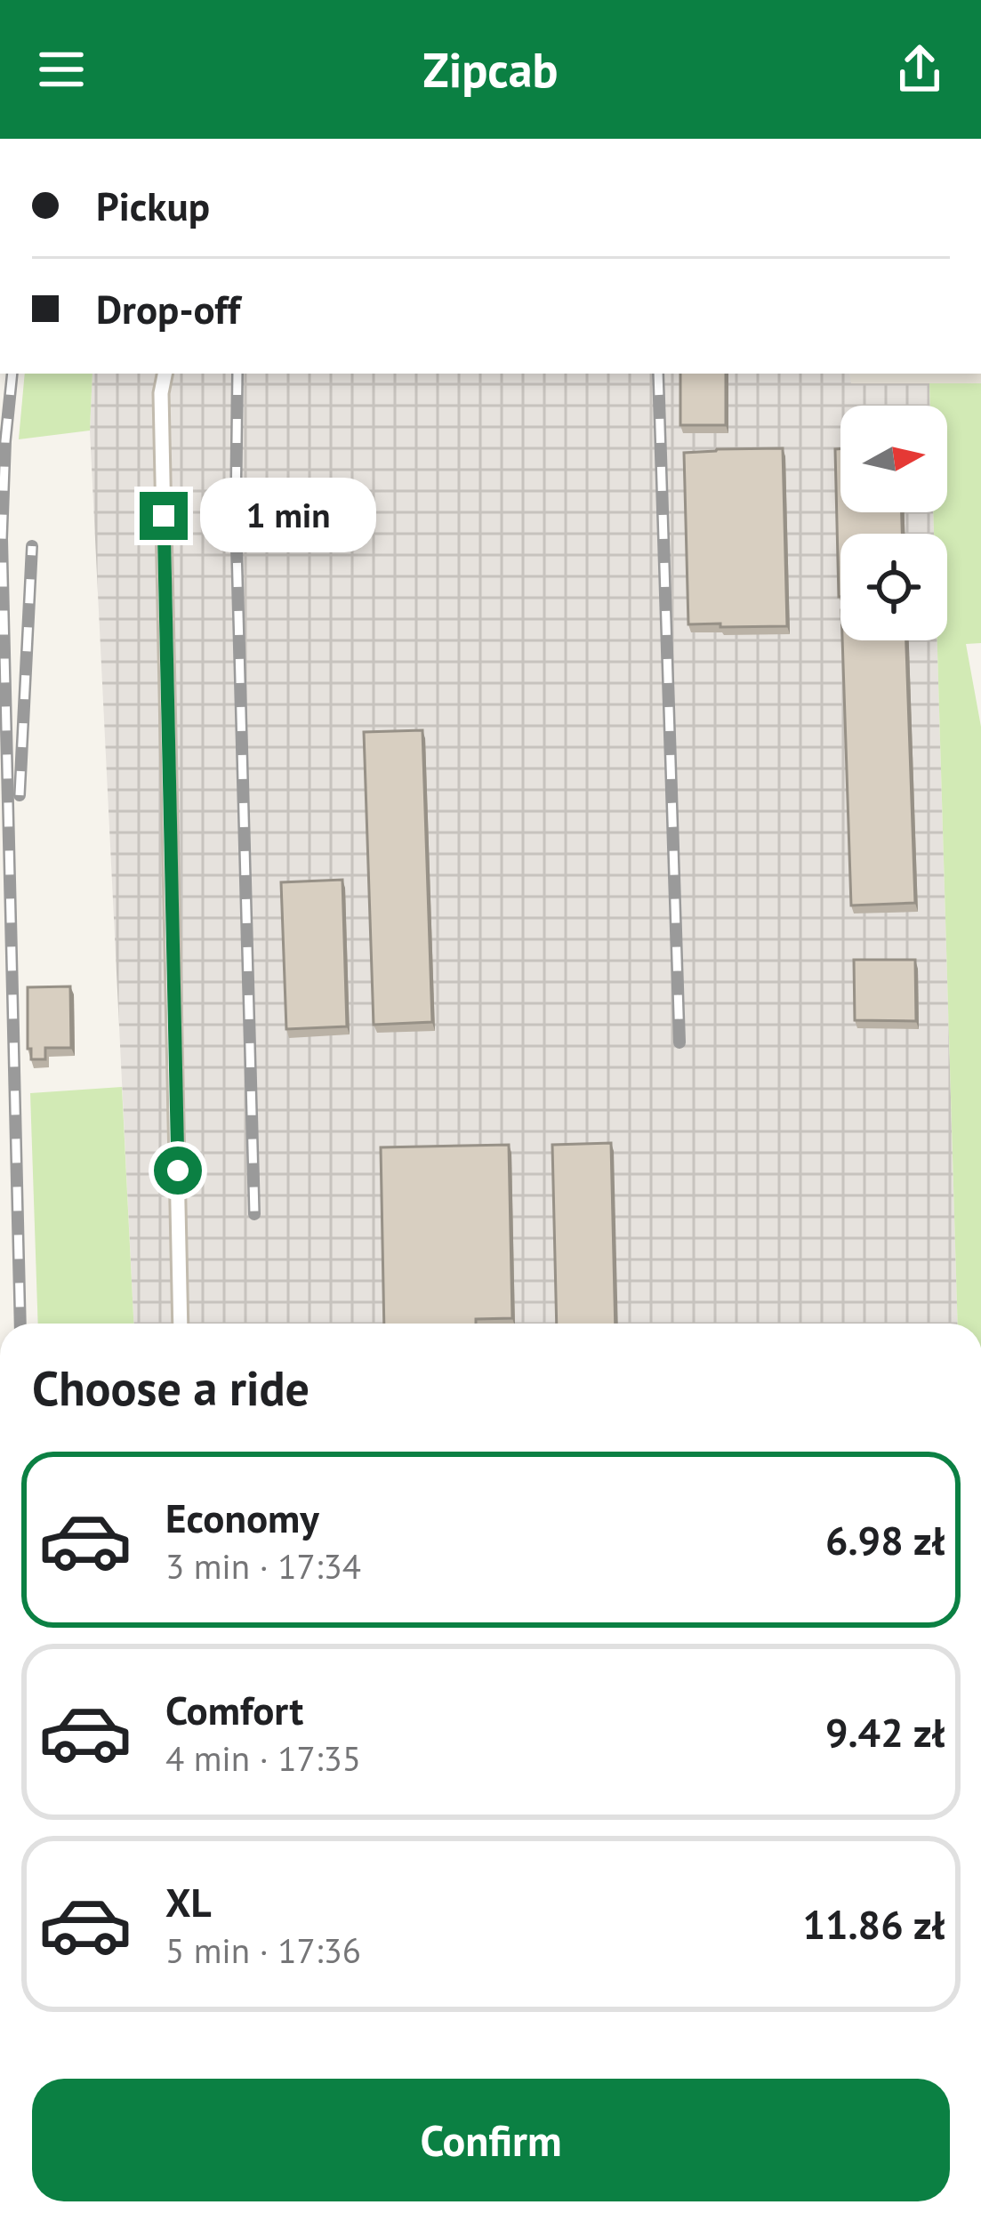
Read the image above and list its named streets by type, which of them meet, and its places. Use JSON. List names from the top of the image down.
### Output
{
  "north": "right",
  "page": {
    "header": "Zipcab",
    "banner": ["Pickup", "Drop-off"],
    "bubble": "1 min",
    "heading": "Choose a ride",
    "list": [
      {
        "name": "Economy",
        "note": "3 min · 17:34",
        "value": "6.98 zł"
      },
      {
        "name": "Comfort",
        "note": "4 min · 17:35",
        "value": "9.42 zł"
      },
      {
        "name": "XL",
        "note": "5 min · 17:36",
        "value": "11.86 zł"
      }
    ],
    "buttons": "Confirm"
  }
}
